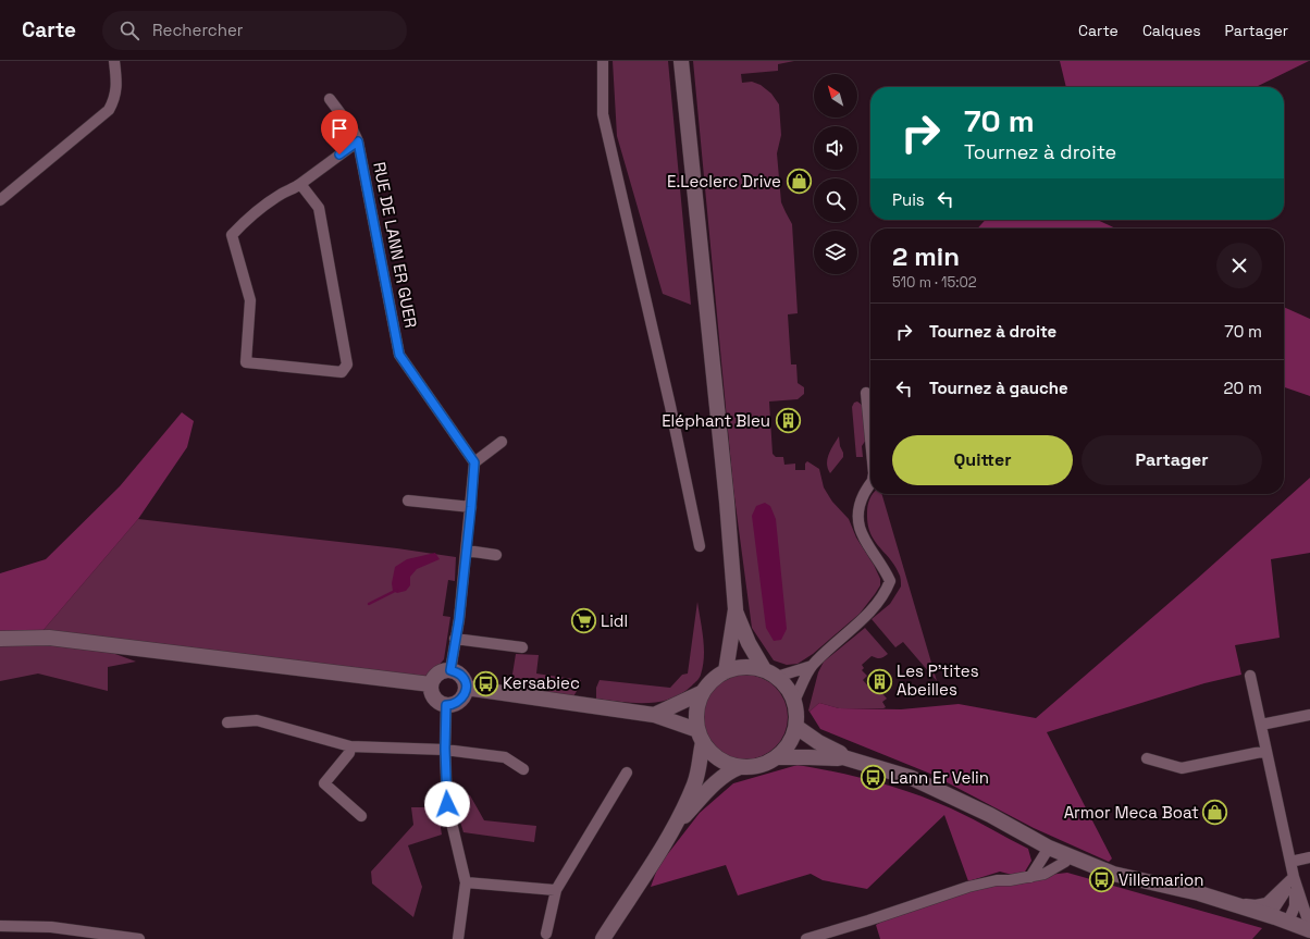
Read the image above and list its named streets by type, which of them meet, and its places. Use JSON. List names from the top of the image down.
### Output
{
  "streets": {
    "street": ["RUE DE LANN ER GUER"]
  },
  "places": {
    "shop": ["E.Leclerc Drive", "Armor Meca Boat"],
    "building": ["Eléphant Bleu", "Les P'tites Abeilles"],
    "supermarket": ["Lidl"],
    "bus stop": ["Kersabiec", "Lann Er Velin", "Villemarion"]
  },
  "north": "top left",
  "page": {
    "header": "Carte",
    "search": "Rechercher",
    "nav": ["Carte", "Calques", "Partager"],
    "turn": ["70 m", "Tournez à droite"],
    "then": "Puis",
    "heading": ["2 min", "510 m · 15:02"],
    "list": [
      {
        "name": "Tournez à droite",
        "value": "70 m"
      },
      {
        "name": "Tournez à gauche",
        "value": "20 m"
      }
    ],
    "buttons": ["Quitter", "Partager"]
  }
}
